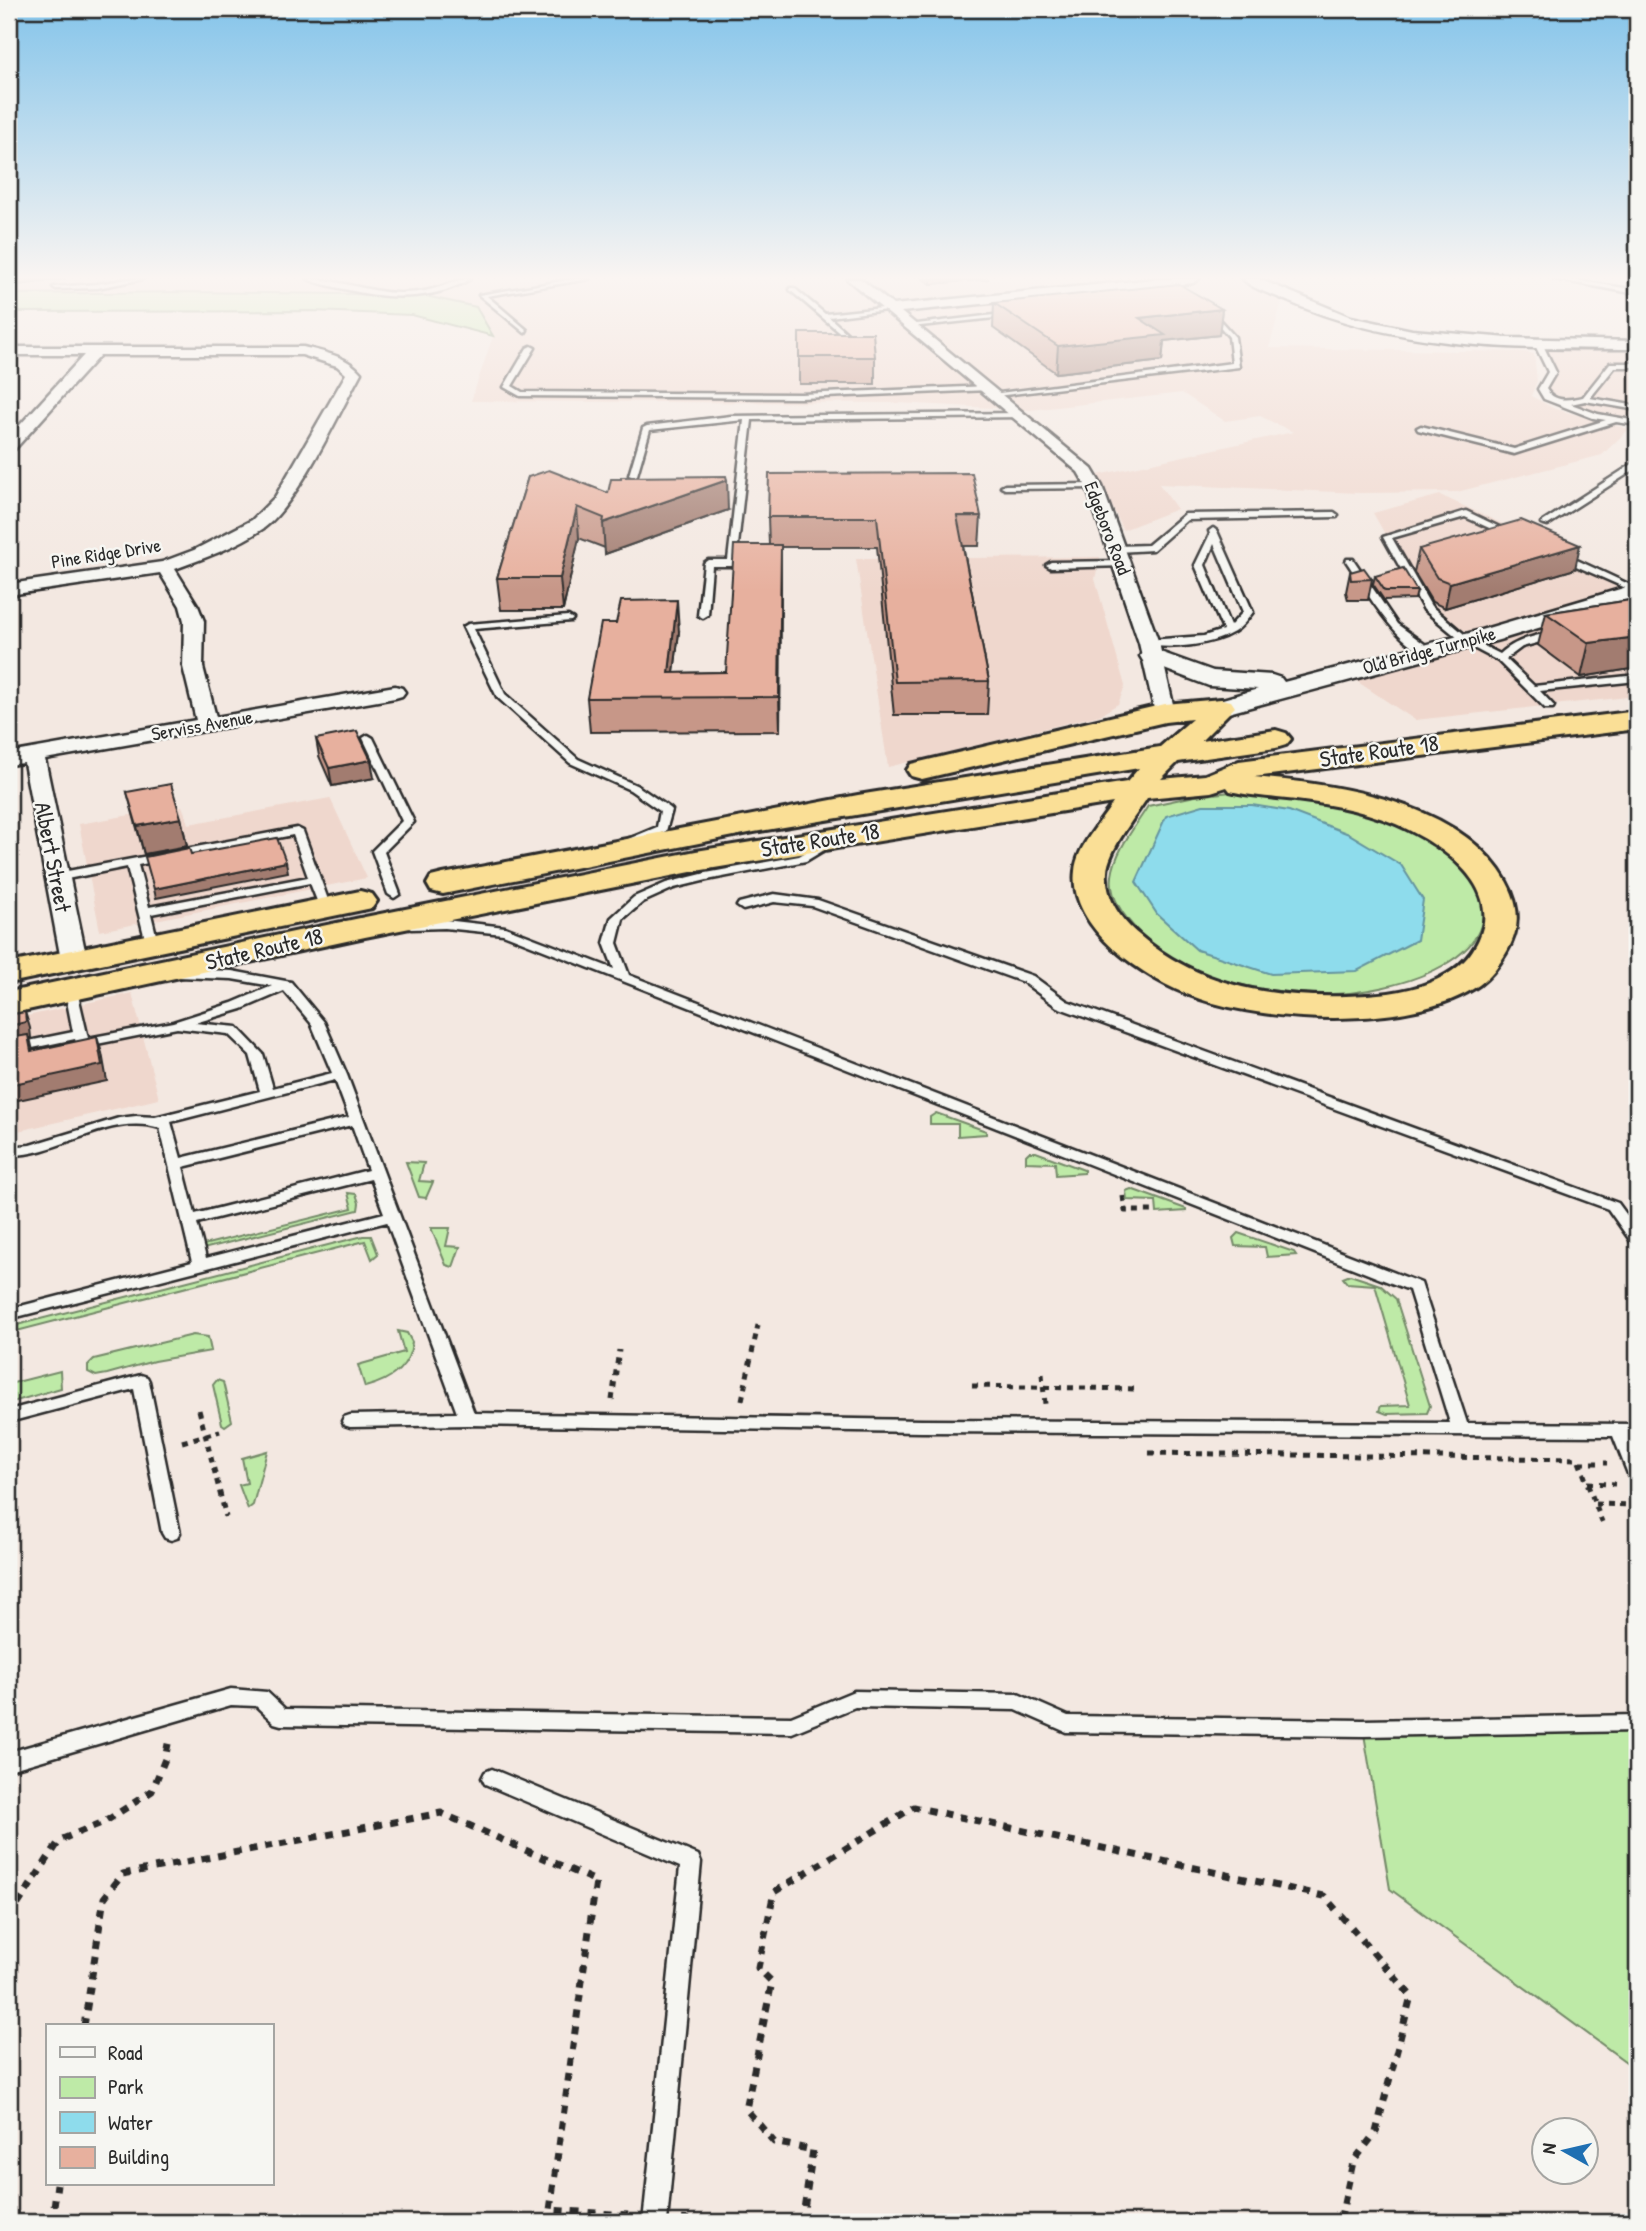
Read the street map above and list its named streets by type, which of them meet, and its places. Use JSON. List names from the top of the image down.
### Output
{
  "streets": {
    "highway": ["State Route 18"],
    "street": [
      "Edgeboro Road",
      "Pine Ridge Drive",
      "Old Bridge Turnpike",
      "Serviss Avenue",
      "Albert Street"
    ]
  },
  "crossings": [
    ["Serviss Avenue", "Albert Street"],
    ["State Route 18", "Albert Street"]
  ],
  "legend": [
    "Road",
    "Park",
    "Water",
    "Building"
  ],
  "north": "left"
}
